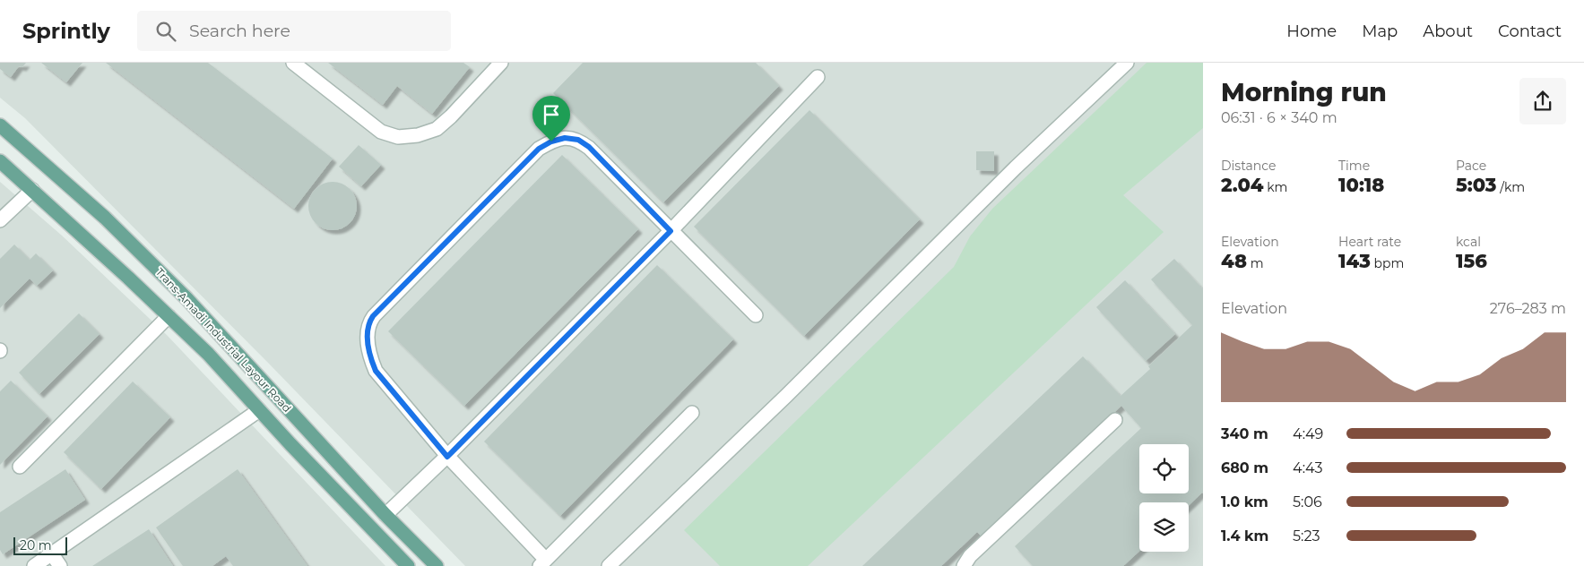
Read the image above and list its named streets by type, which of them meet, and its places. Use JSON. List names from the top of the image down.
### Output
{
  "streets": {
    "main road": ["Trans-Amadi Industrial Layour Road"]
  },
  "scale_bar": "20 m",
  "page": {
    "header": "Sprintly",
    "search": "Search here",
    "nav": [
      "Home",
      "Map",
      "About",
      "Contact"
    ],
    "heading": ["Morning run", "06:31 · 6 × 340 m"],
    "stats": [
      ["Distance", "2.04 km"],
      ["Time", "10:18"],
      ["Pace", "5:03 /km"],
      ["Elevation", "48 m"],
      ["Heart rate", "143 bpm"],
      ["kcal", "156"]
    ],
    "chart": ["Elevation", "276–283 m"],
    "list": [
      {
        "name": "340 m",
        "note": "4:49"
      },
      {
        "name": "680 m",
        "note": "4:43"
      },
      {
        "name": "1.0 km",
        "note": "5:06"
      },
      {
        "name": "1.4 km",
        "note": "5:23"
      }
    ],
    "scale": "20 m"
  }
}
